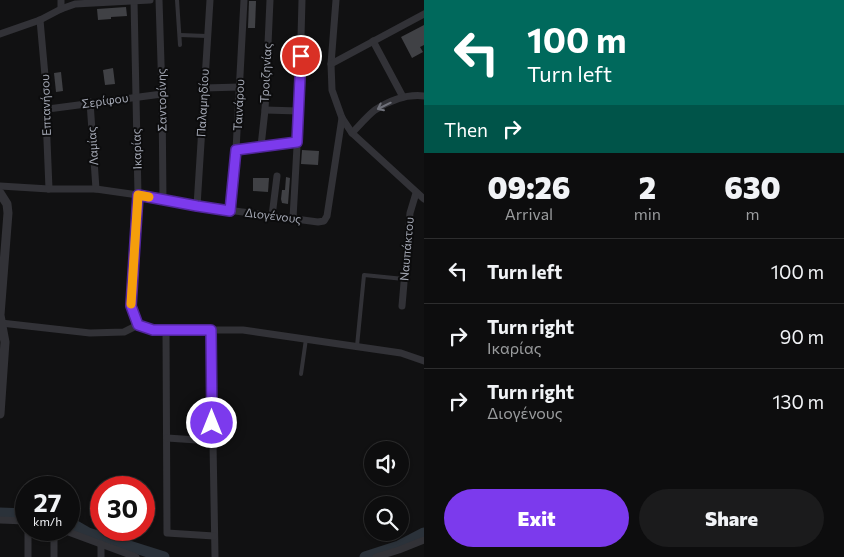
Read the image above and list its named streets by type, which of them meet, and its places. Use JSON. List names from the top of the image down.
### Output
{
  "streets": {
    "street": [
      "Τροιζηνίας",
      "Σαντορίνης",
      "Σερίφου",
      "Παλαμηδίου",
      "Επτανήσου",
      "Ταινάρου",
      "Λαμίας",
      "Ικαρίας",
      "Διογένους",
      "Ναυπάκτου"
    ]
  },
  "crossings": [
    ["Σαντορίνης", "Σερίφου"],
    ["Σαντορίνης", "Διογένους"],
    ["Σερίφου", "Επτανήσου"],
    ["Σερίφου", "Λαμίας"],
    ["Σερίφου", "Ικαρίας"],
    ["Παλαμηδίου", "Διογένους"],
    ["Επτανήσου", "Διογένους"],
    ["Ταινάρου", "Διογένους"],
    ["Λαμίας", "Διογένους"],
    ["Ικαρίας", "Διογένους"]
  ],
  "page": {
    "turn": ["100 m", "Turn left"],
    "then": "Then",
    "eta": [
      "09:26",
      "Arrival",
      "2",
      "min",
      "630",
      "m"
    ],
    "list": [
      {
        "name": "Turn left",
        "value": "100 m"
      },
      {
        "name": "Turn right",
        "note": "Ικαρίας",
        "value": "90 m"
      },
      {
        "name": "Turn right",
        "note": "Διογένους",
        "value": "130 m"
      }
    ],
    "speed": "27 km/h",
    "limit": "30",
    "buttons": ["Exit", "Share"]
  }
}
